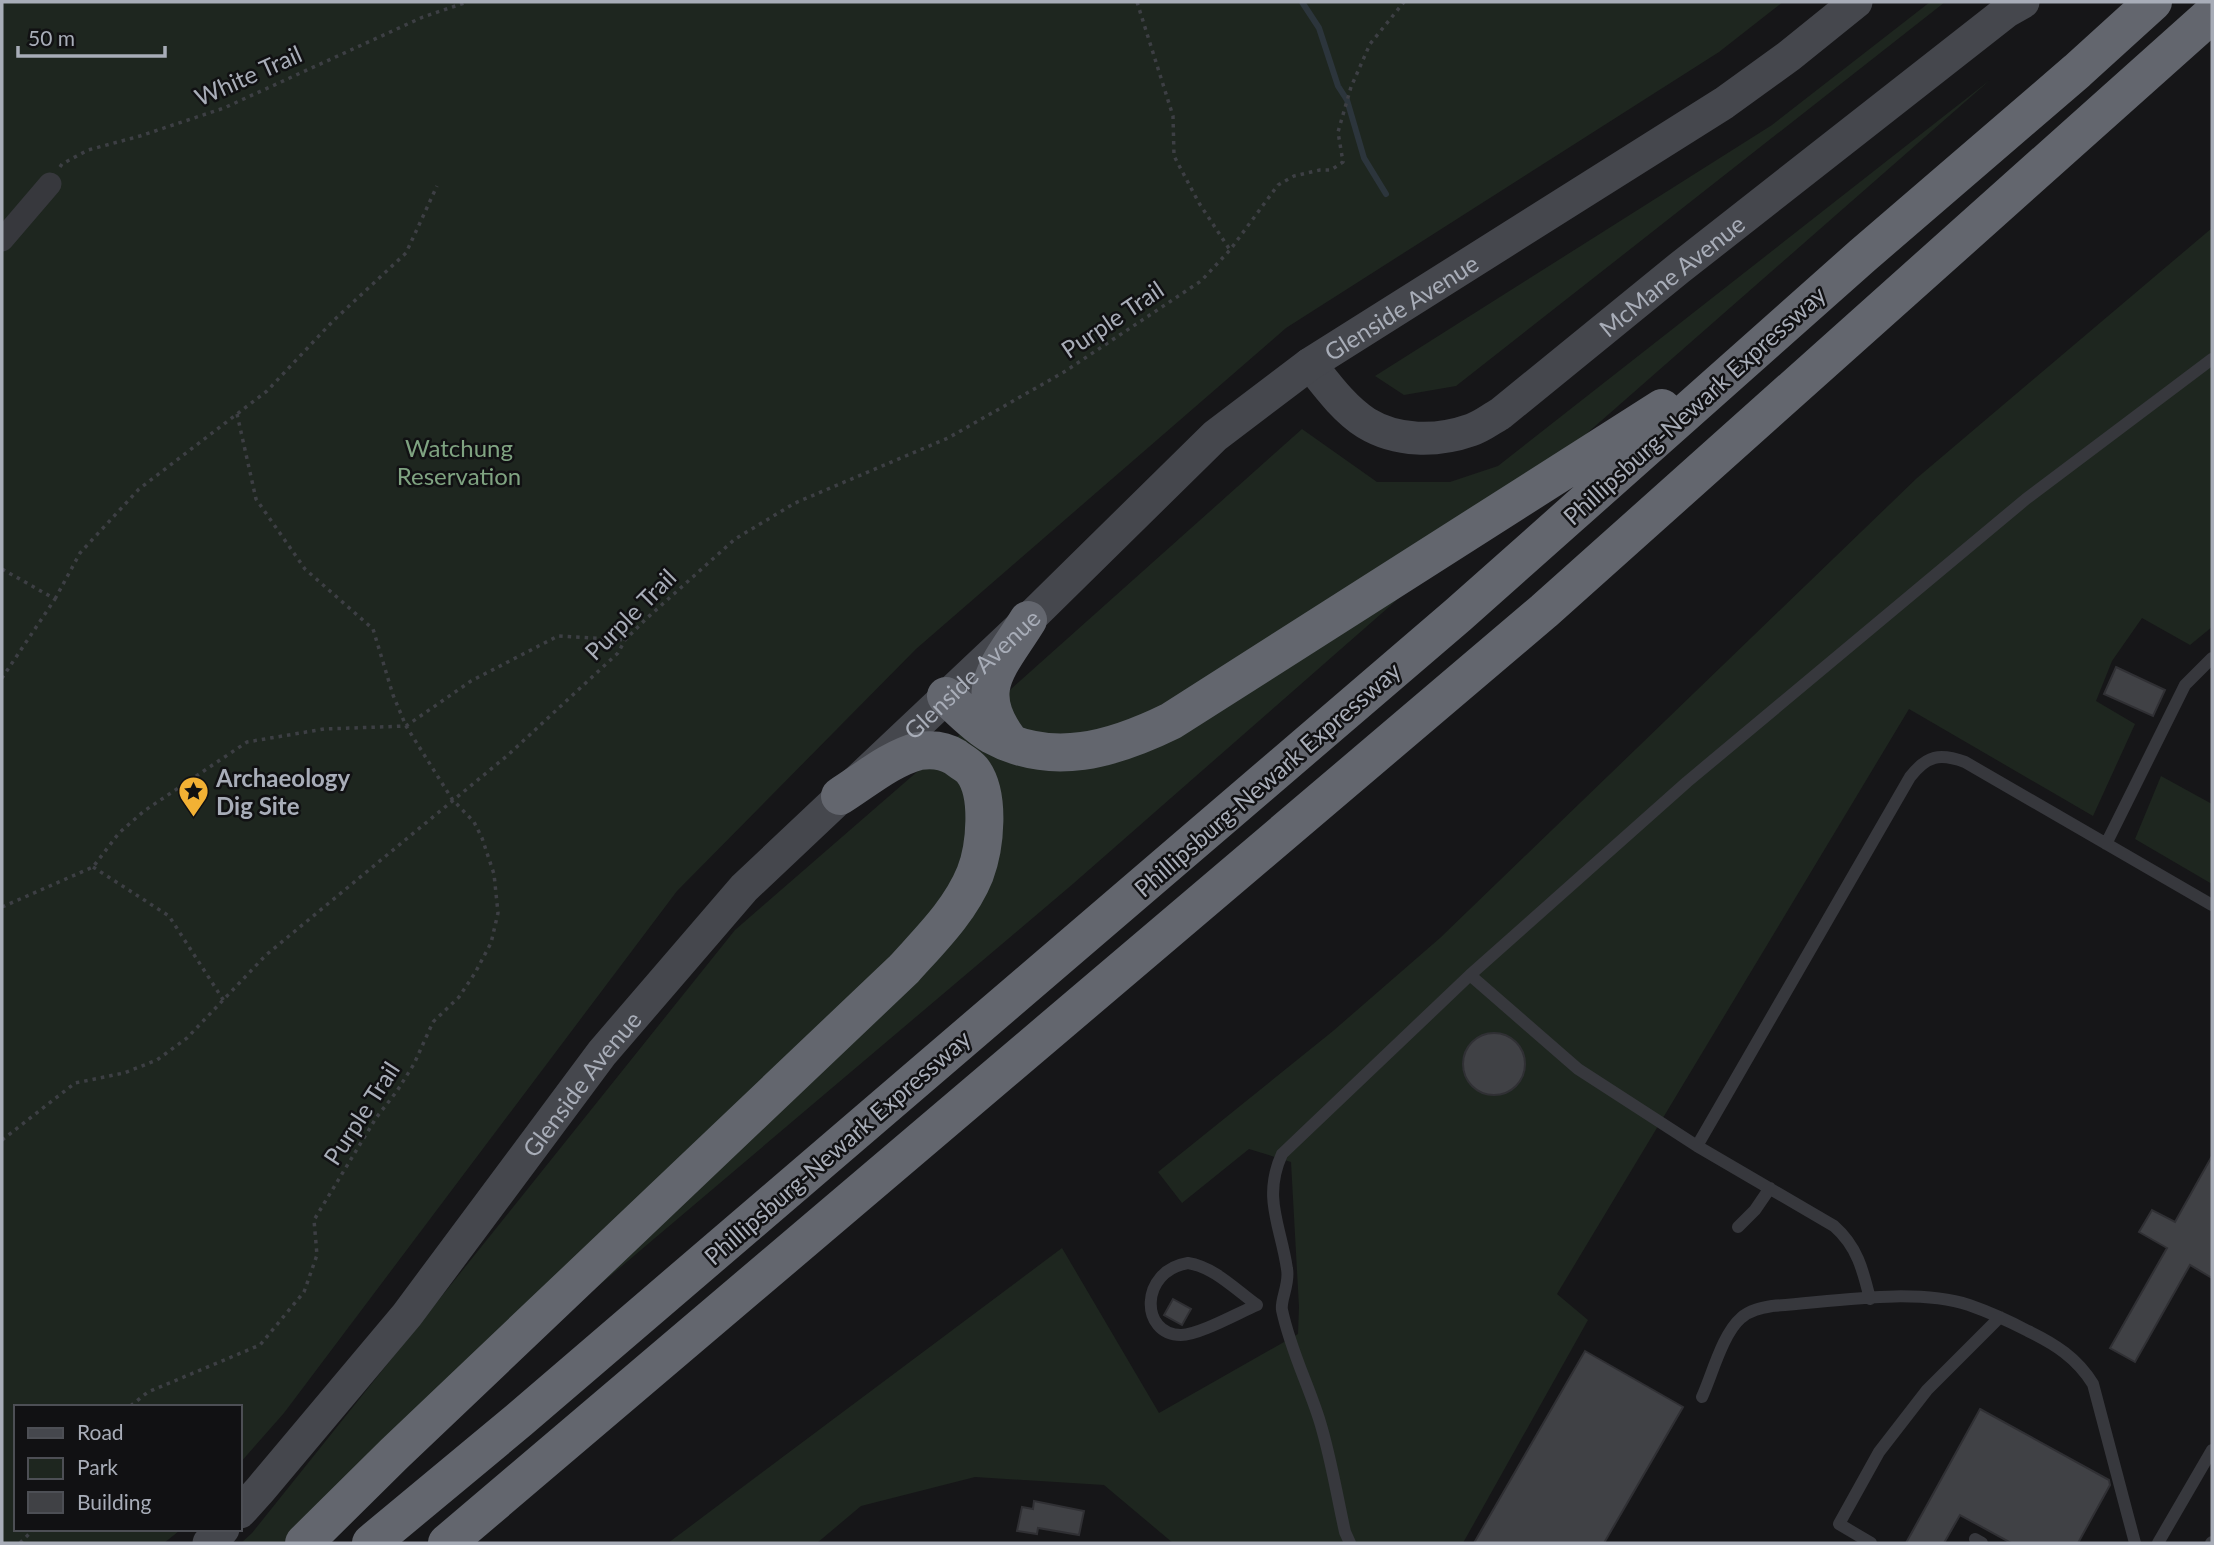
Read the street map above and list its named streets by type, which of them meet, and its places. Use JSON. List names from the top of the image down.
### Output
{
  "streets": {
    "highway": ["Phillipsburg-Newark Expressway"],
    "main road": ["McMane Avenue", "Glenside Avenue"],
    "path": ["White Trail", "Purple Trail"]
  },
  "crossings": [
    ["McMane Avenue", "Glenside Avenue"]
  ],
  "parks": ["Watchung Reservation"],
  "places": {
    "place": ["Archaeology Dig Site"]
  },
  "legend": ["Road", "Park", "Building"],
  "scale_bar": "50 m"
}
